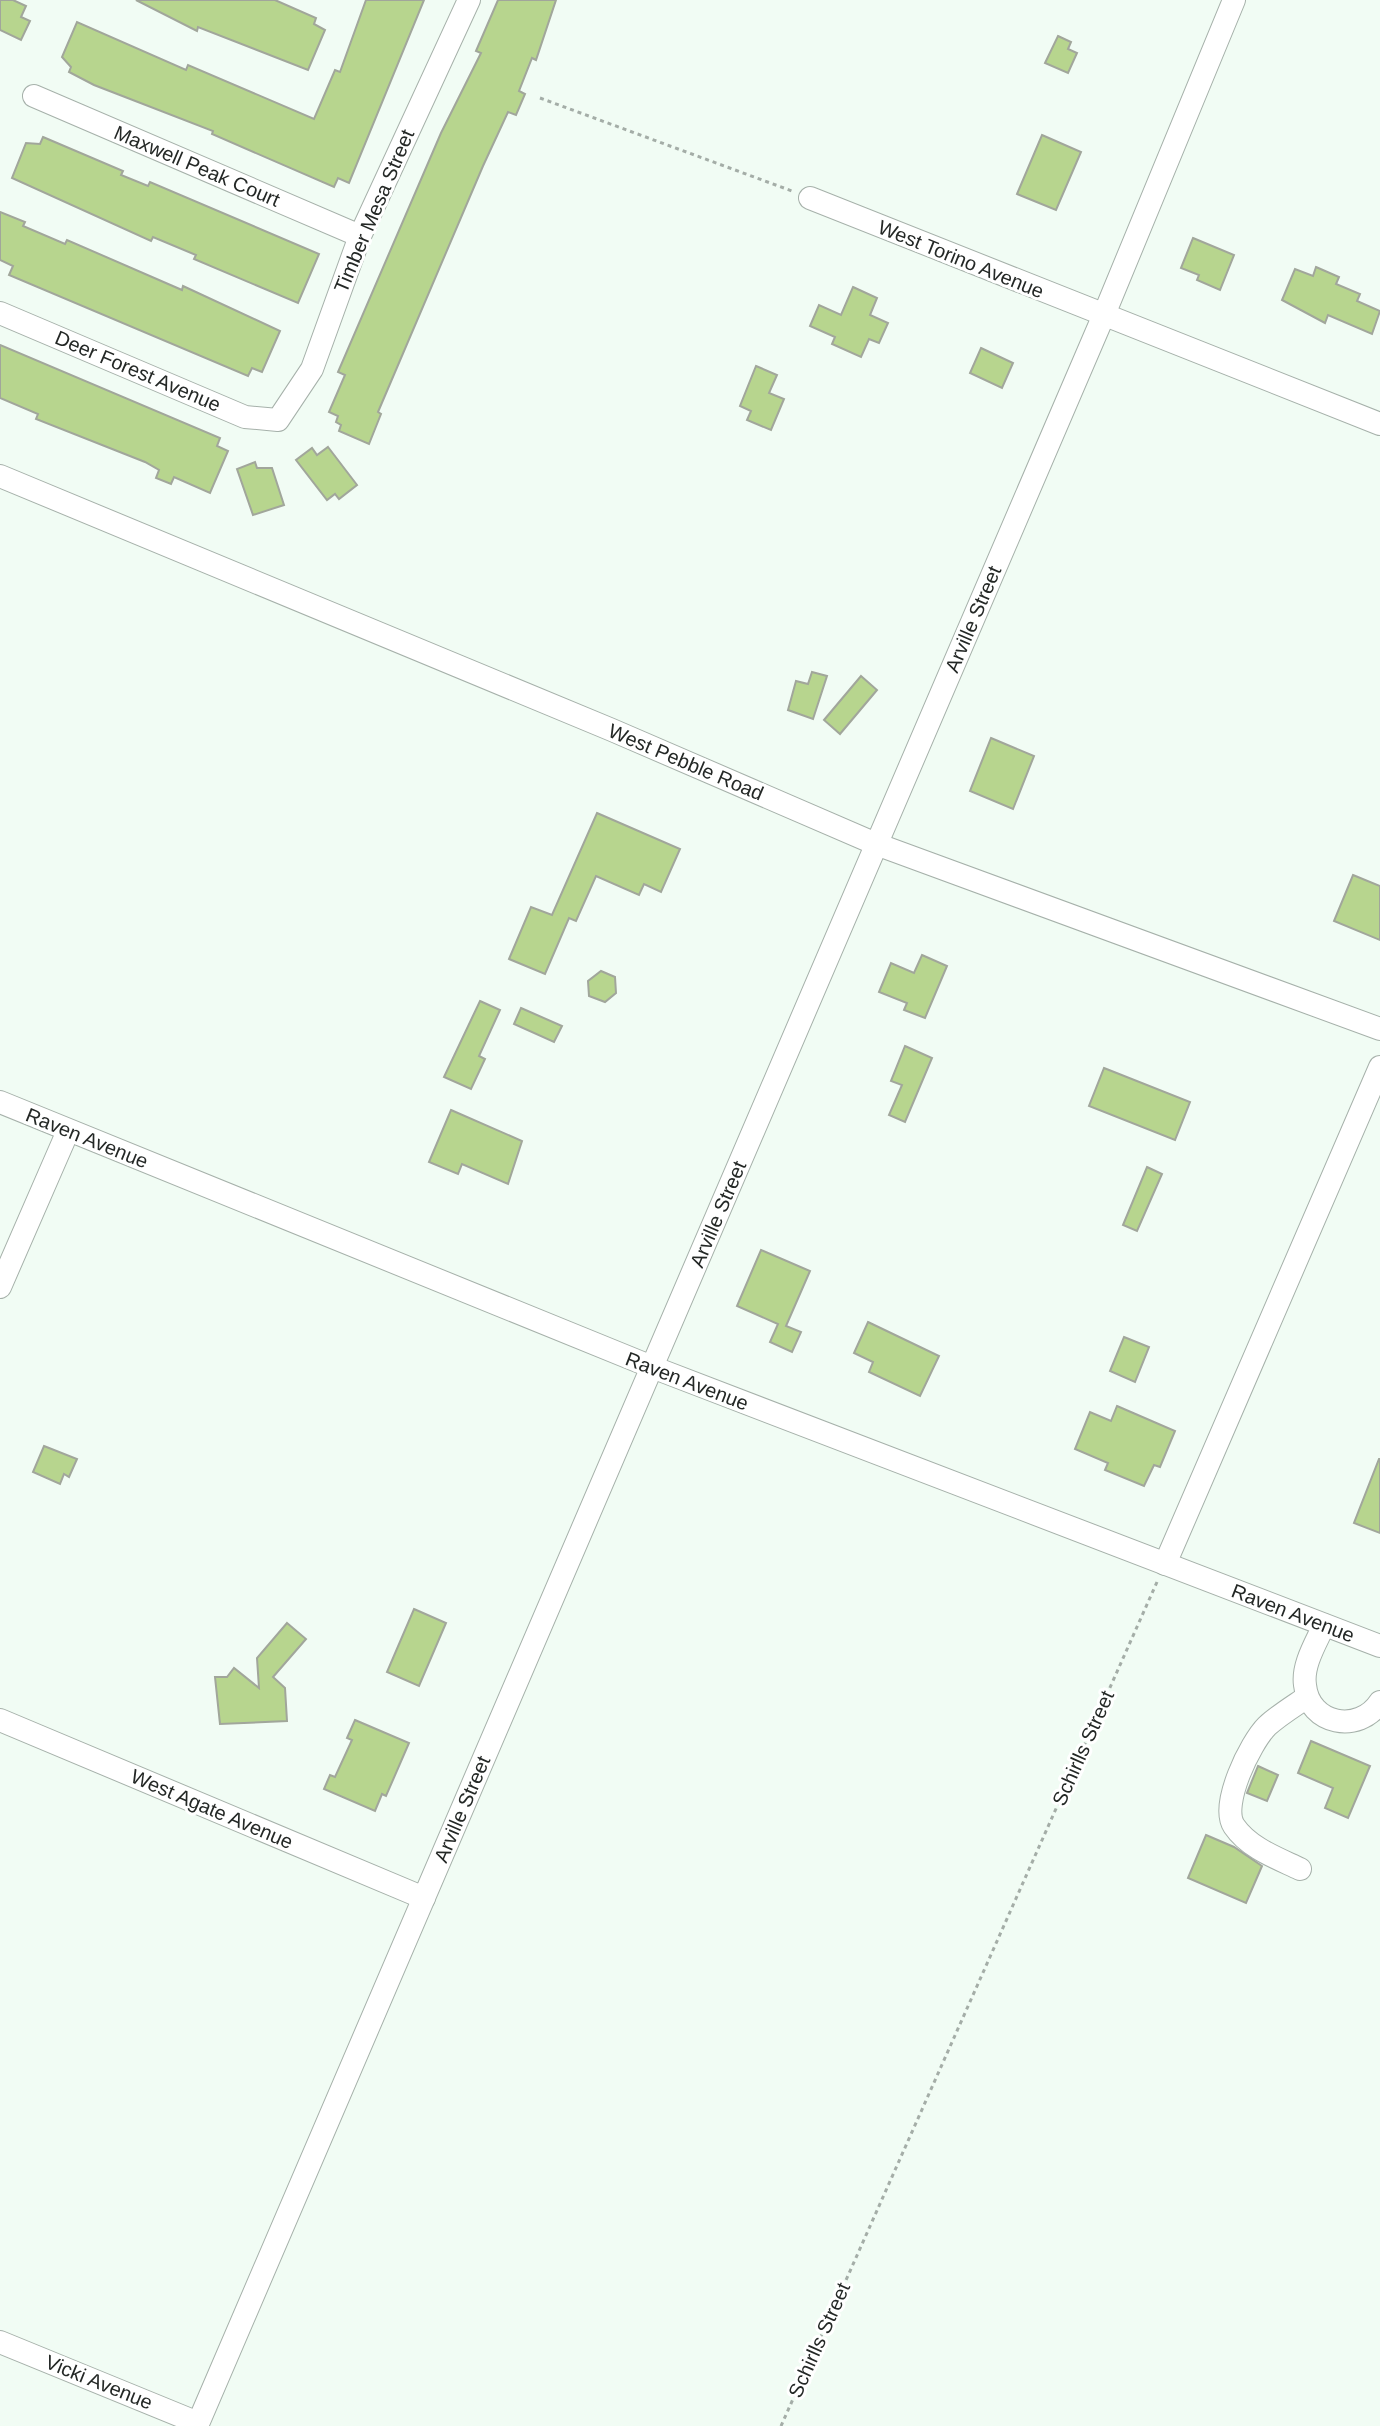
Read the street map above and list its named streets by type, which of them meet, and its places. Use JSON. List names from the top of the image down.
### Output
{
  "streets": {
    "street": [
      "Maxwell Peak Court",
      "Timber Mesa Street",
      "West Torino Avenue",
      "Deer Forest Avenue",
      "Arville Street",
      "West Pebble Road",
      "Raven Avenue",
      "West Agate Avenue",
      "Vicki Avenue"
    ],
    "path": ["Schirlls Street"]
  },
  "crossings": [
    ["Maxwell Peak Court", "Timber Mesa Street"],
    ["Timber Mesa Street", "Deer Forest Avenue"],
    ["West Torino Avenue", "Arville Street"],
    ["Arville Street", "West Pebble Road"],
    ["Arville Street", "Raven Avenue"],
    ["Arville Street", "West Agate Avenue"],
    ["Arville Street", "Vicki Avenue"],
    ["Raven Avenue", "Schirlls Street"]
  ]
}
